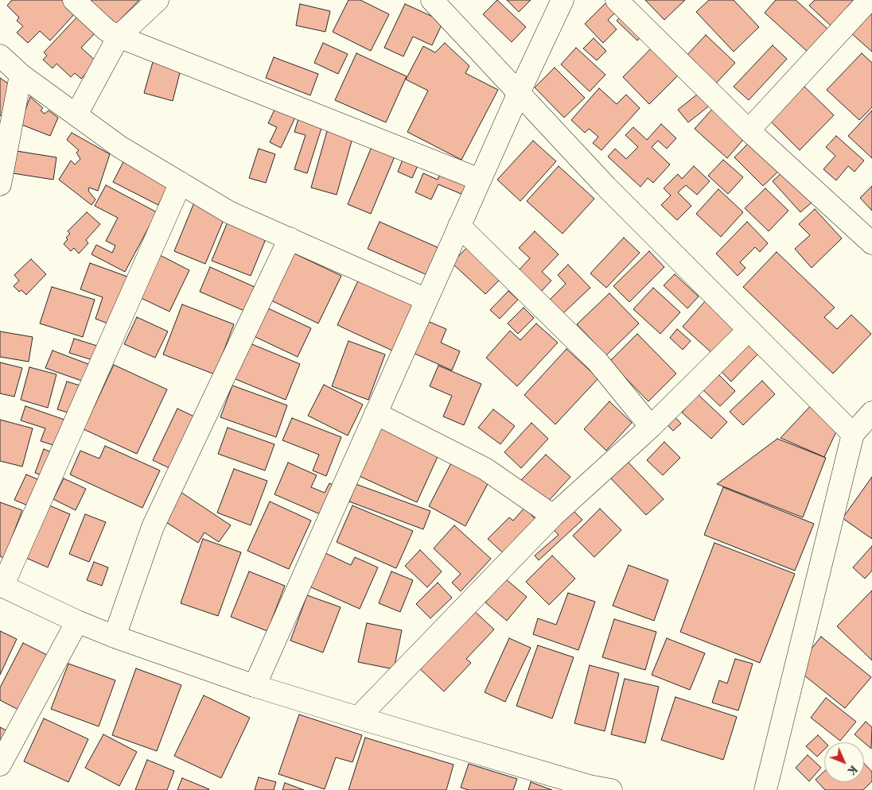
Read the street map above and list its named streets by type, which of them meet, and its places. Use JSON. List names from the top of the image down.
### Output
{
  "north": "bottom right"
}
